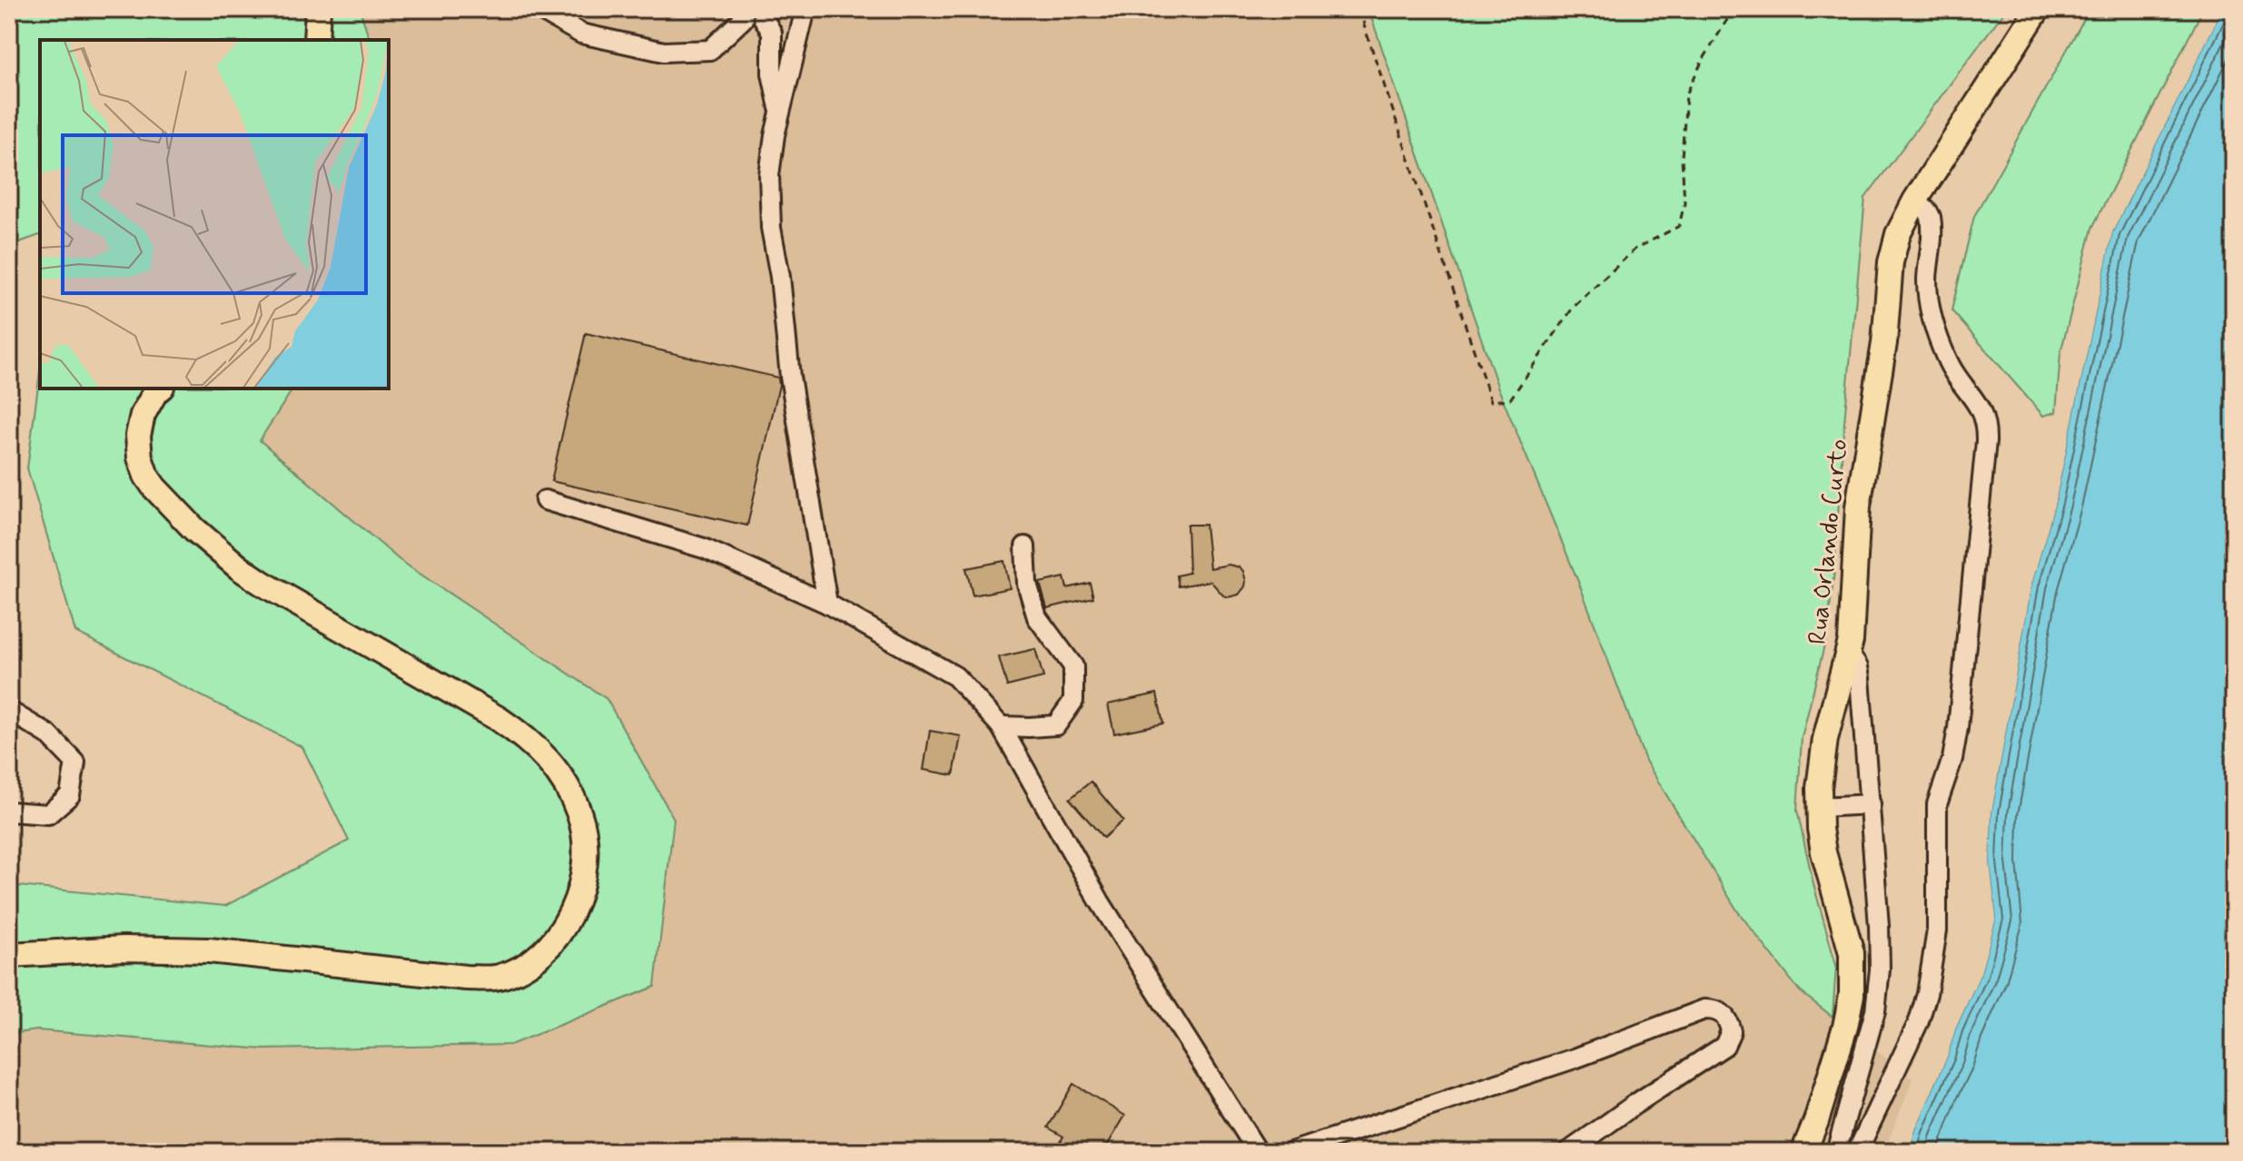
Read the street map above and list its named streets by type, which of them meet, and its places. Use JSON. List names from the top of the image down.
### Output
{
  "streets": {
    "main road": ["Rua Orlando Curto"]
  }
}
